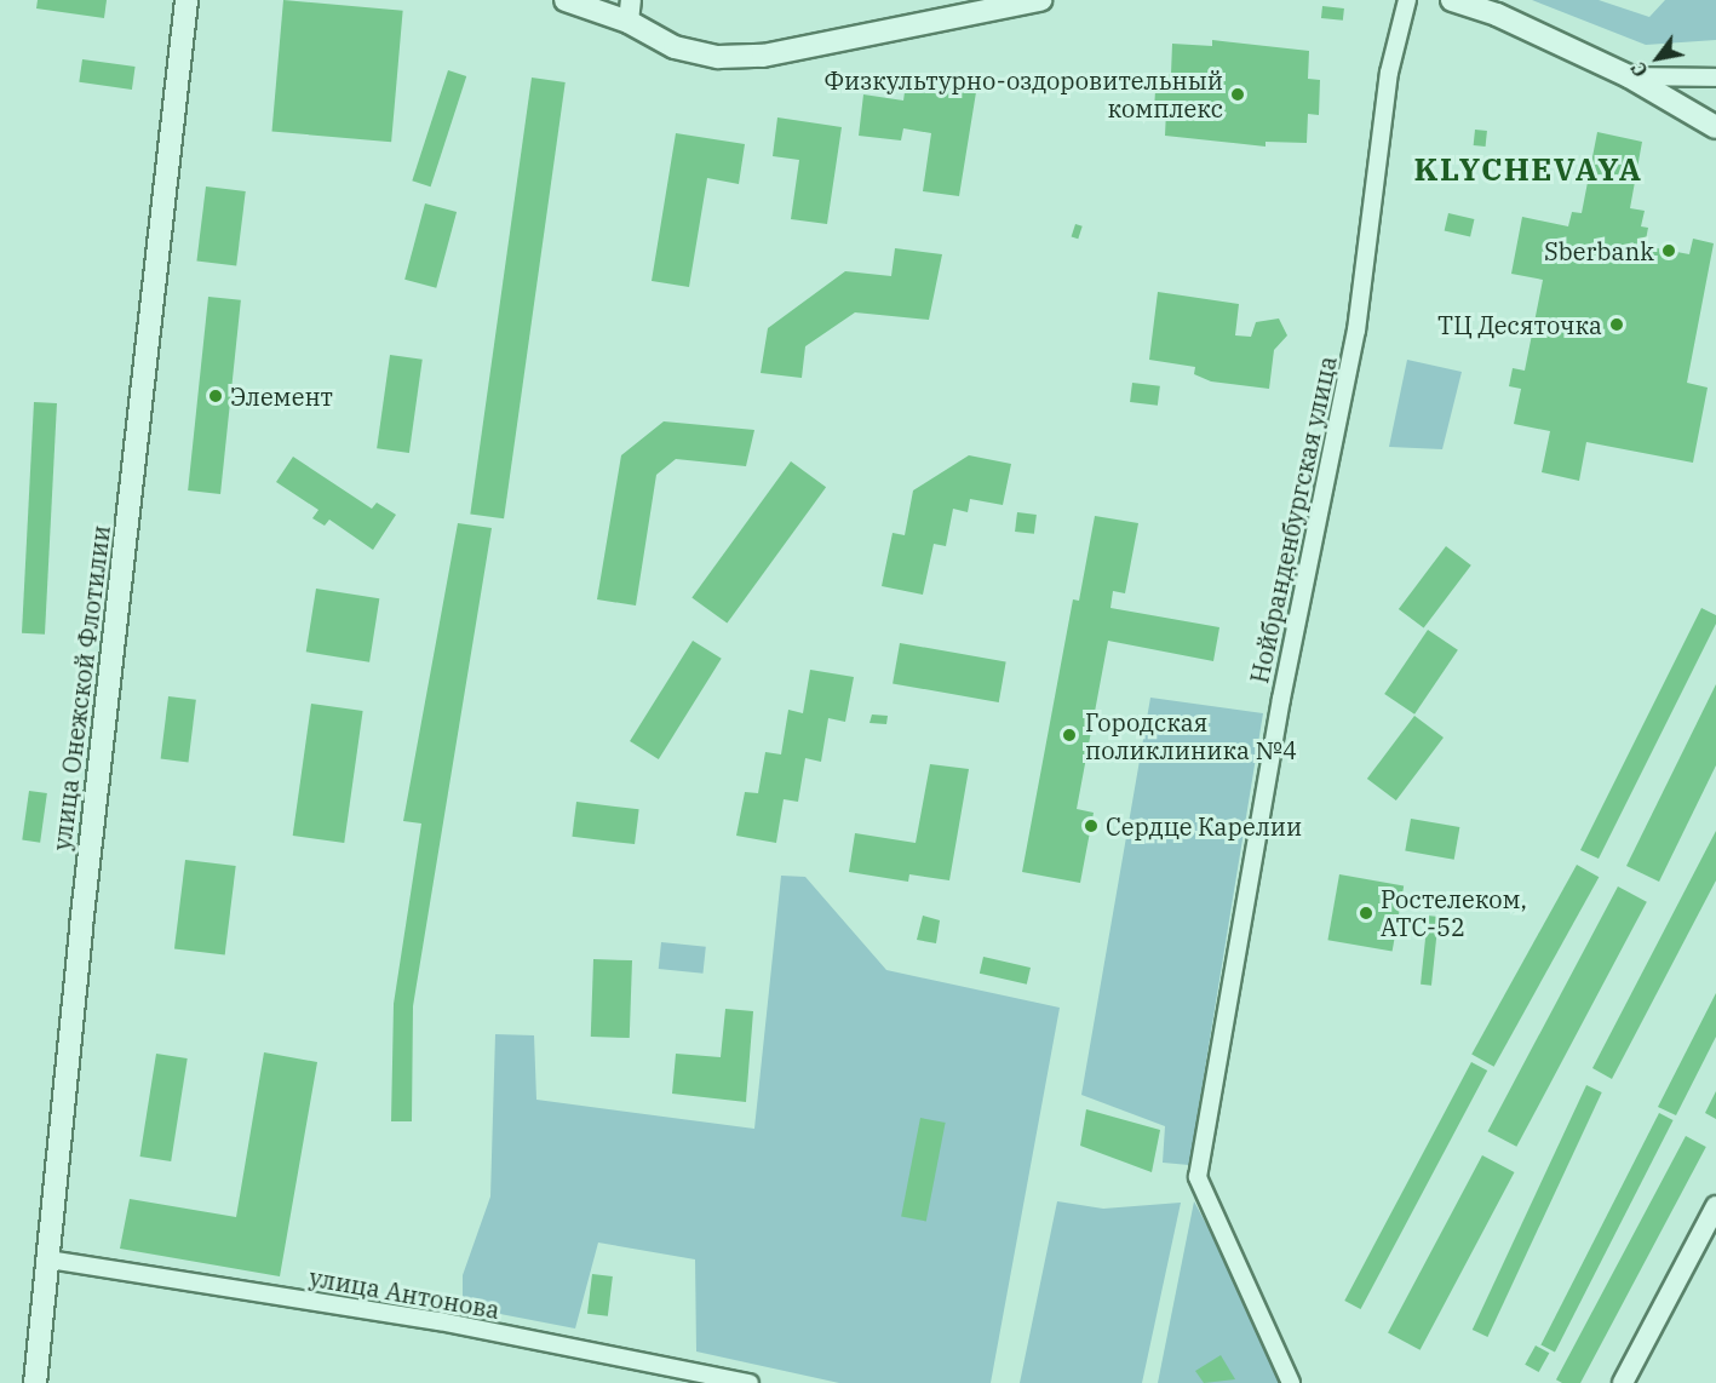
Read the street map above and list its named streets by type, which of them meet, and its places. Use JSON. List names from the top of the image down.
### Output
{
  "streets": {
    "main road": ["улица Онежской Флотилии"],
    "street": ["Нойбранденбургская улица", "улица Антонова"]
  },
  "crossings": [
    ["улица Онежской Флотилии", "улица Антонова"]
  ],
  "districts": ["KLYCHEVAYA"],
  "places": [
    "Физкультурно-оздоровительный комплекс",
    "Sberbank",
    "ТЦ Десяточка",
    "Элемент",
    "Городская поликлиника №4",
    "Сердце Карелии",
    "Ростелеком, АТС-52"
  ],
  "north": "bottom left"
}
